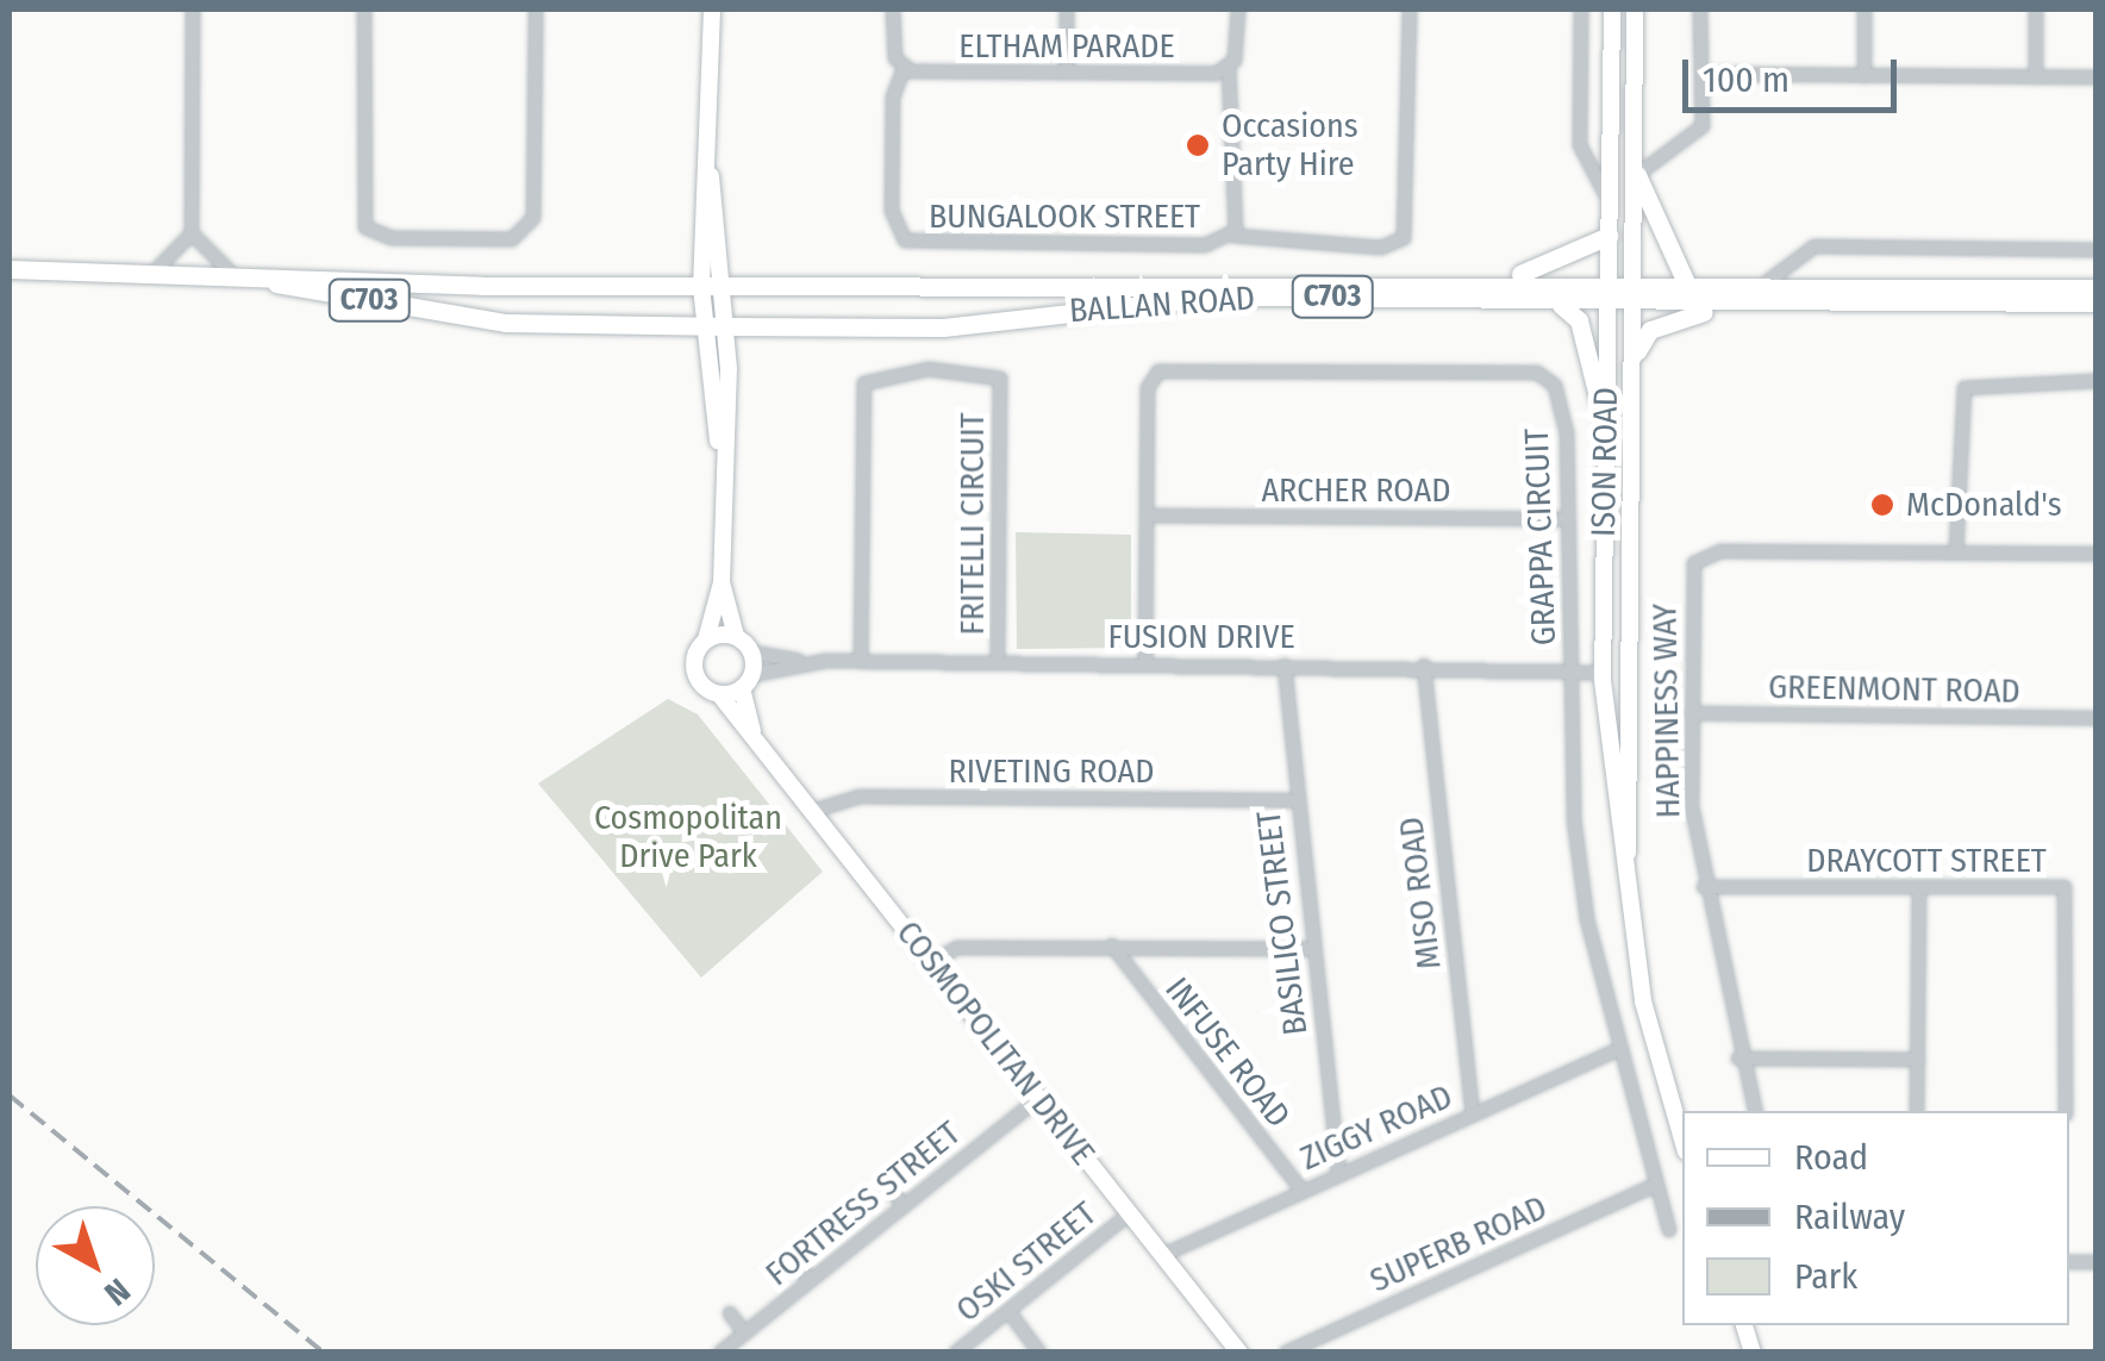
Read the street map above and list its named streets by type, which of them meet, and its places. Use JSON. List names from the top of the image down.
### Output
{
  "streets": {
    "main road": [
      "C703",
      "BALLAN ROAD",
      "ISON ROAD",
      "COSMOPOLITAN DRIVE"
    ],
    "street": [
      "ELTHAM PARADE",
      "BUNGALOOK STREET",
      "ARCHER ROAD",
      "FRITELLI CIRCUIT",
      "GRAPPA CIRCUIT",
      "FUSION DRIVE",
      "GREENMONT ROAD",
      "HAPPINESS WAY",
      "RIVETING ROAD",
      "DRAYCOTT STREET",
      "MISO ROAD",
      "BASILICO STREET",
      "INFUSE ROAD",
      "ZIGGY ROAD",
      "FORTRESS STREET",
      "SUPERB ROAD",
      "OSKI STREET"
    ]
  },
  "crossings": [
    ["ELTHAM PARADE", "BUNGALOOK STREET"],
    ["BALLAN ROAD", "ISON ROAD"],
    ["ISON ROAD", "FUSION DRIVE"],
    ["ARCHER ROAD", "GRAPPA CIRCUIT"],
    ["FRITELLI CIRCUIT", "FUSION DRIVE"],
    ["GRAPPA CIRCUIT", "FUSION DRIVE"],
    ["GRAPPA CIRCUIT", "ZIGGY ROAD"],
    ["GRAPPA CIRCUIT", "SUPERB ROAD"],
    ["FUSION DRIVE", "MISO ROAD"],
    ["FUSION DRIVE", "BASILICO STREET"],
    ["FUSION DRIVE", "COSMOPOLITAN DRIVE"],
    ["GREENMONT ROAD", "HAPPINESS WAY"],
    ["HAPPINESS WAY", "DRAYCOTT STREET"],
    ["RIVETING ROAD", "BASILICO STREET"],
    ["RIVETING ROAD", "COSMOPOLITAN DRIVE"],
    ["MISO ROAD", "ZIGGY ROAD"],
    ["BASILICO STREET", "ZIGGY ROAD"],
    ["COSMOPOLITAN DRIVE", "ZIGGY ROAD"],
    ["COSMOPOLITAN DRIVE", "FORTRESS STREET"],
    ["COSMOPOLITAN DRIVE", "OSKI STREET"],
    ["INFUSE ROAD", "ZIGGY ROAD"]
  ],
  "parks": ["Cosmopolitan Drive Park"],
  "places": ["Occasions Party Hire", "McDonald's"],
  "legend": ["Road", "Railway", "Park"],
  "scale_bar": "100 m",
  "north": "bottom right"
}
